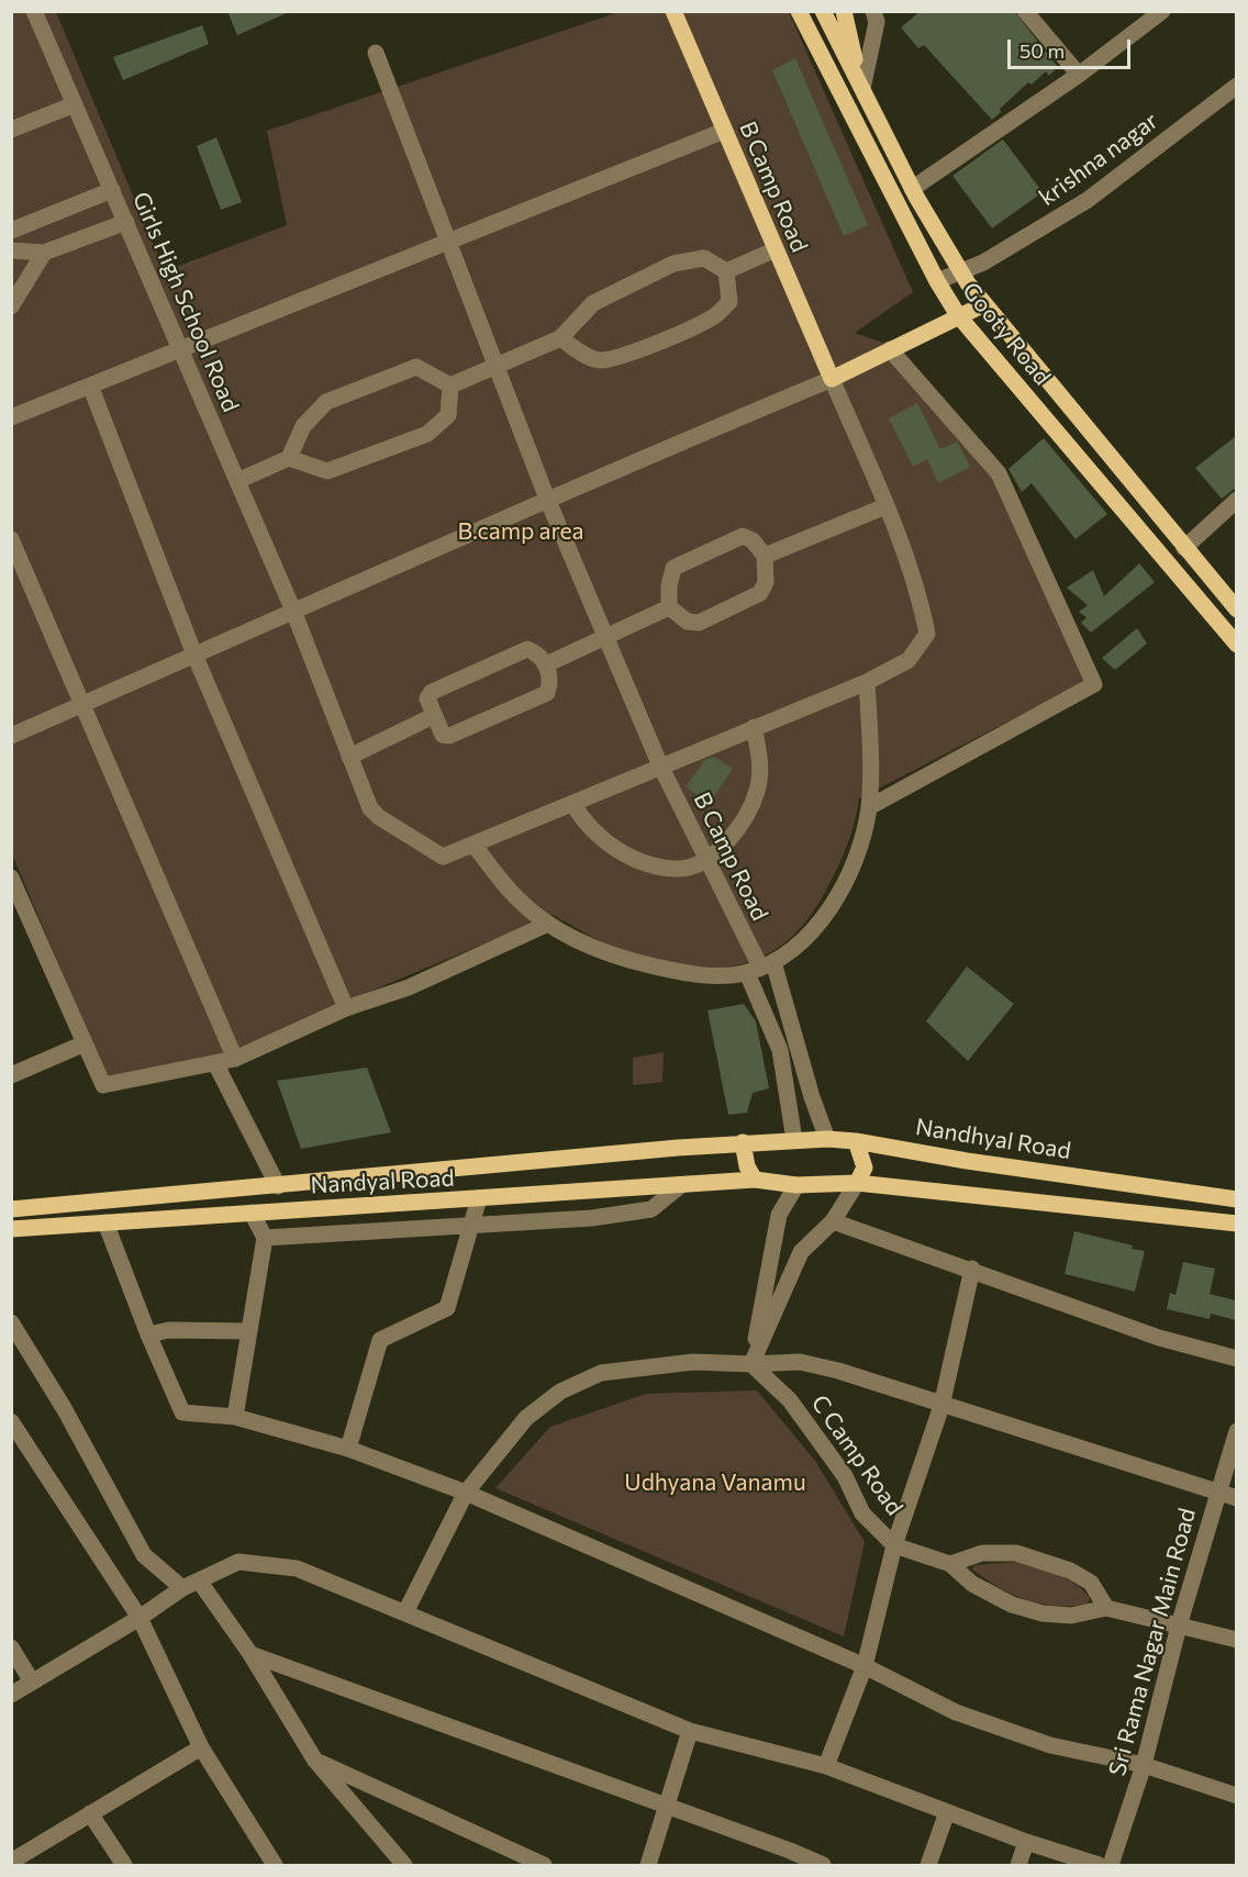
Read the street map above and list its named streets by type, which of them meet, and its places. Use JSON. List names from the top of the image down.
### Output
{
  "streets": {
    "main road": [
      "B Camp Road",
      "Gooty Road",
      "Nandhyal Road",
      "Nandyal Road"
    ],
    "street": [
      "krishna nagar",
      "Girls High School Road",
      "C Camp Road",
      "Sri Rama Nagar Main Road"
    ]
  },
  "crossings": [
    ["krishna nagar", "Gooty Road"],
    ["B Camp Road", "Nandhyal Road"],
    ["Nandhyal Road", "Nandyal Road"]
  ],
  "parks": ["B.camp area", "Udhyana Vanamu"],
  "scale_bar": "50 m"
}
